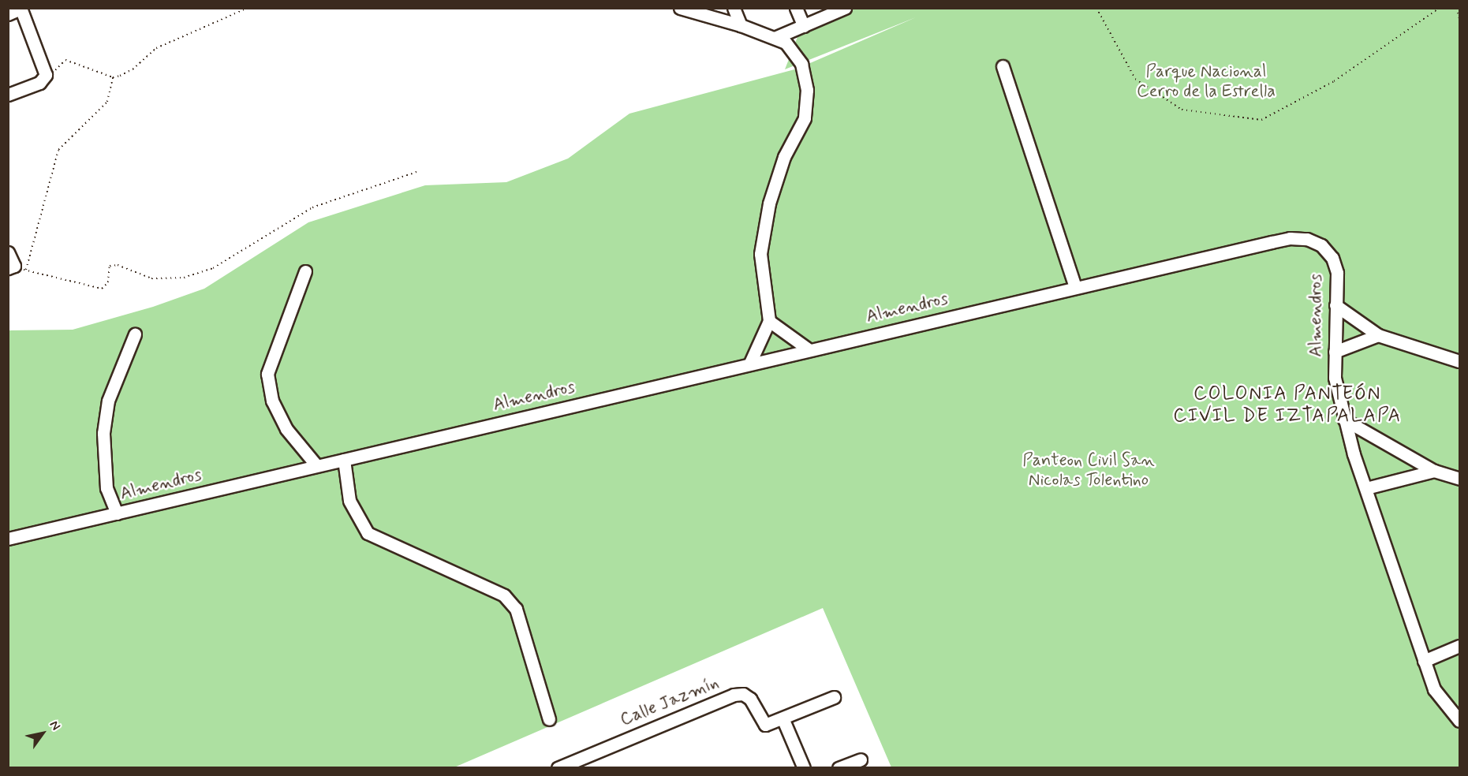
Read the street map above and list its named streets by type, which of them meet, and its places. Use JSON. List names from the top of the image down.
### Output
{
  "streets": {
    "street": ["Almendros", "Calle Jazmín"]
  },
  "districts": ["COLONIA PANTEÓN CIVIL DE IZTAPALAPA"],
  "parks": ["Parque Nacional Cerro de la Estrella", "Panteon Civil San Nicolas Tolentino"],
  "north": "top right"
}
